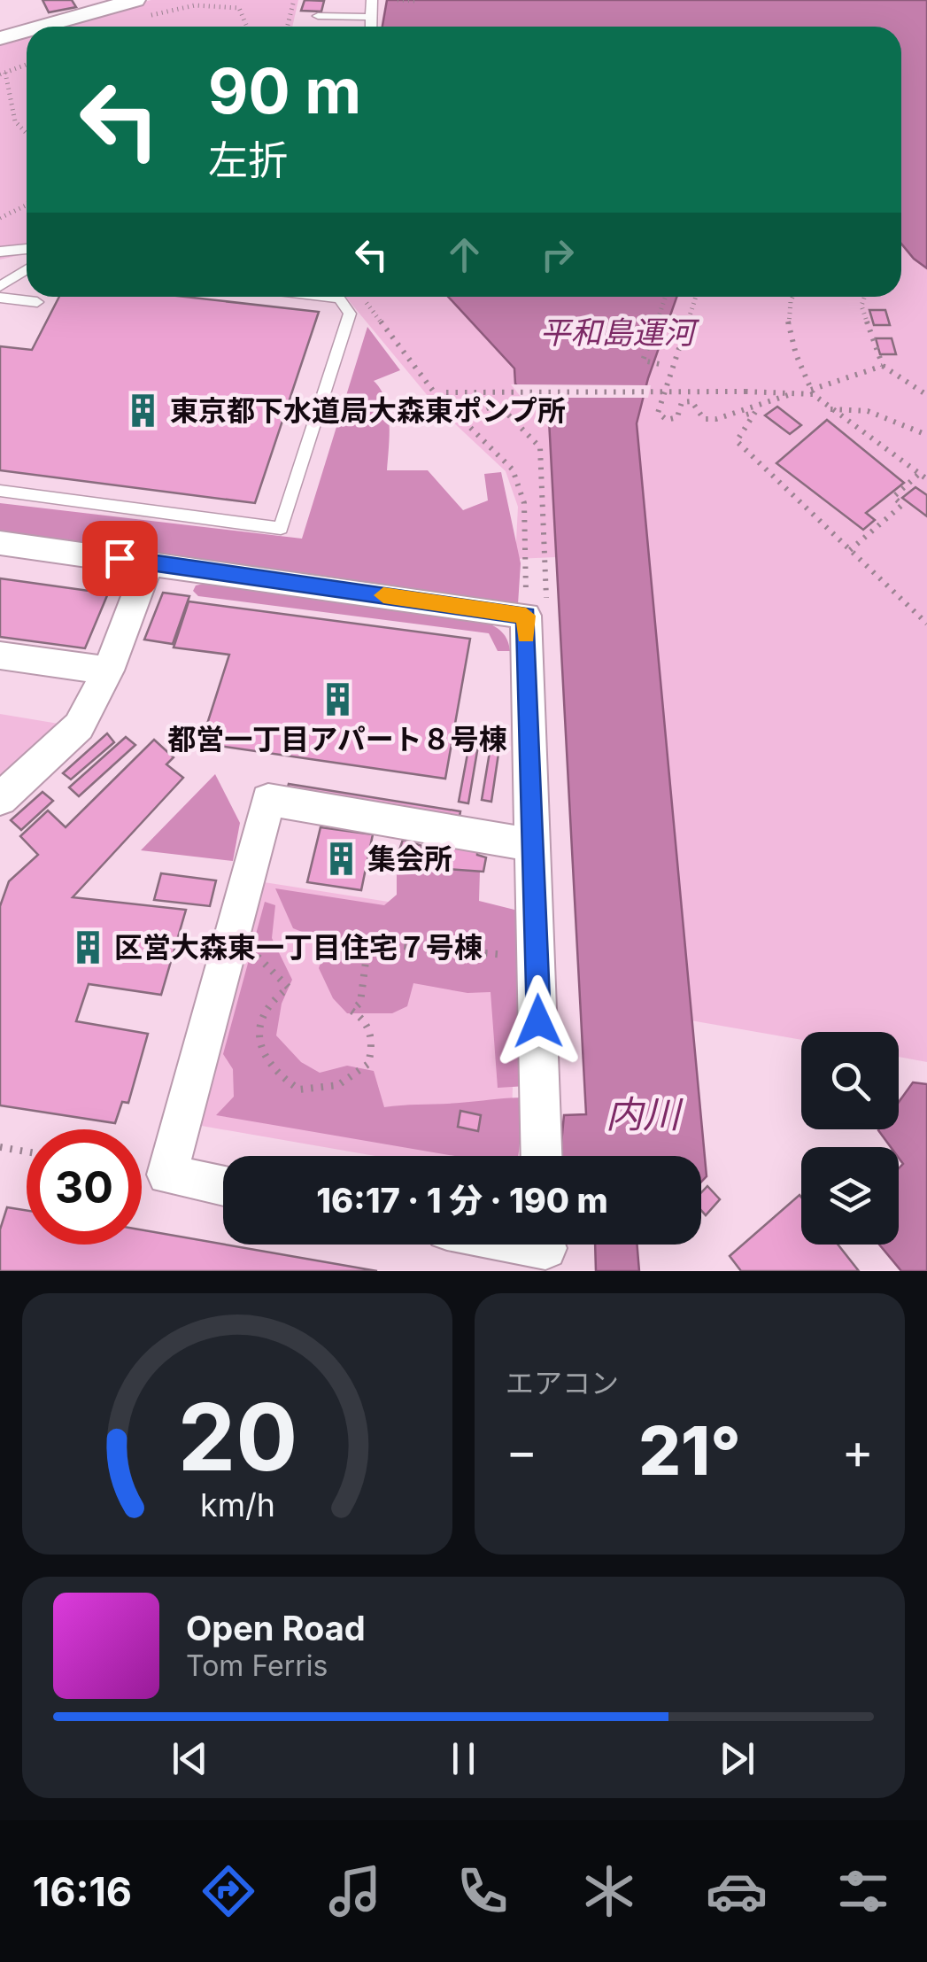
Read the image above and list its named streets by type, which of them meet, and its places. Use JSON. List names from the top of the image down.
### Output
{
  "water": ["平和島運河", "内川"],
  "places": {
    "building": [
      "東京都下水道局大森東ポンプ所",
      "都営一丁目アパート８号棟",
      "集会所",
      "区営大森東一丁目住宅７号棟"
    ]
  },
  "page": {
    "turn": ["90 m", "左折"],
    "limit": "30",
    "trip": "16:17 · 1 分 · 190 m",
    "tile": "エアコン",
    "heat": ["−", "21°", "+"],
    "song": ["Open Road", "Tom Ferris"],
    "tabs": "16:16",
    "gauge": ["20", "km/h"]
  }
}
